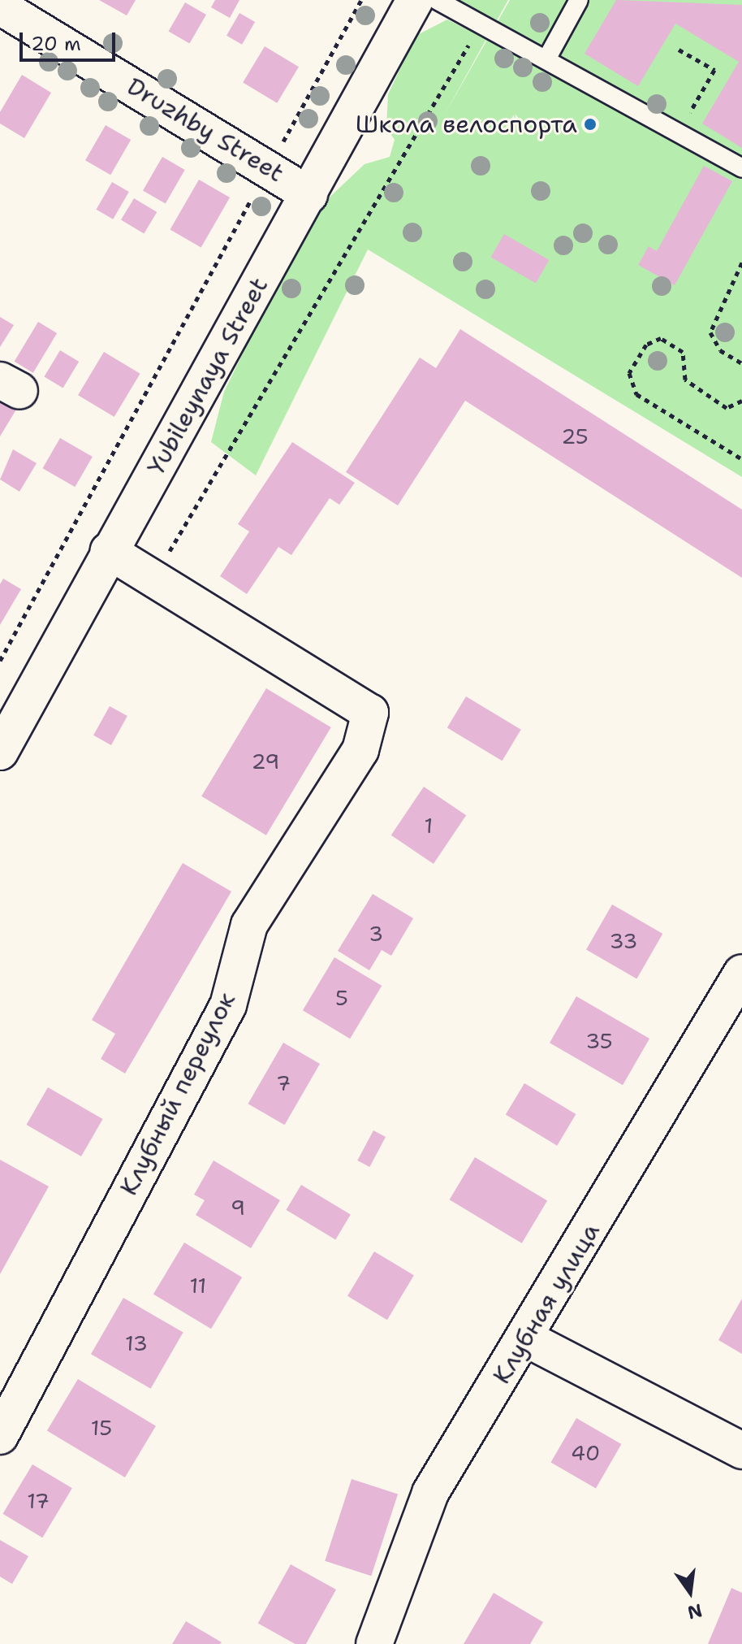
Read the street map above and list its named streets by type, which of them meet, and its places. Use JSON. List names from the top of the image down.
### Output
{
  "streets": {
    "street": [
      "Druzhby Street",
      "Yubileynaya Street",
      "Клубный переулок",
      "Клубная улица"
    ]
  },
  "crossings": [
    ["Druzhby Street", "Yubileynaya Street"],
    ["Yubileynaya Street", "Клубный переулок"]
  ],
  "places": ["Школа велоспорта"],
  "house_numbers": [
    "25",
    "29",
    "1",
    "3",
    "33",
    "5",
    "35",
    "7",
    "9",
    "11",
    "13",
    "15",
    "40",
    "17"
  ],
  "scale_bar": "20 m",
  "north": "bottom"
}
